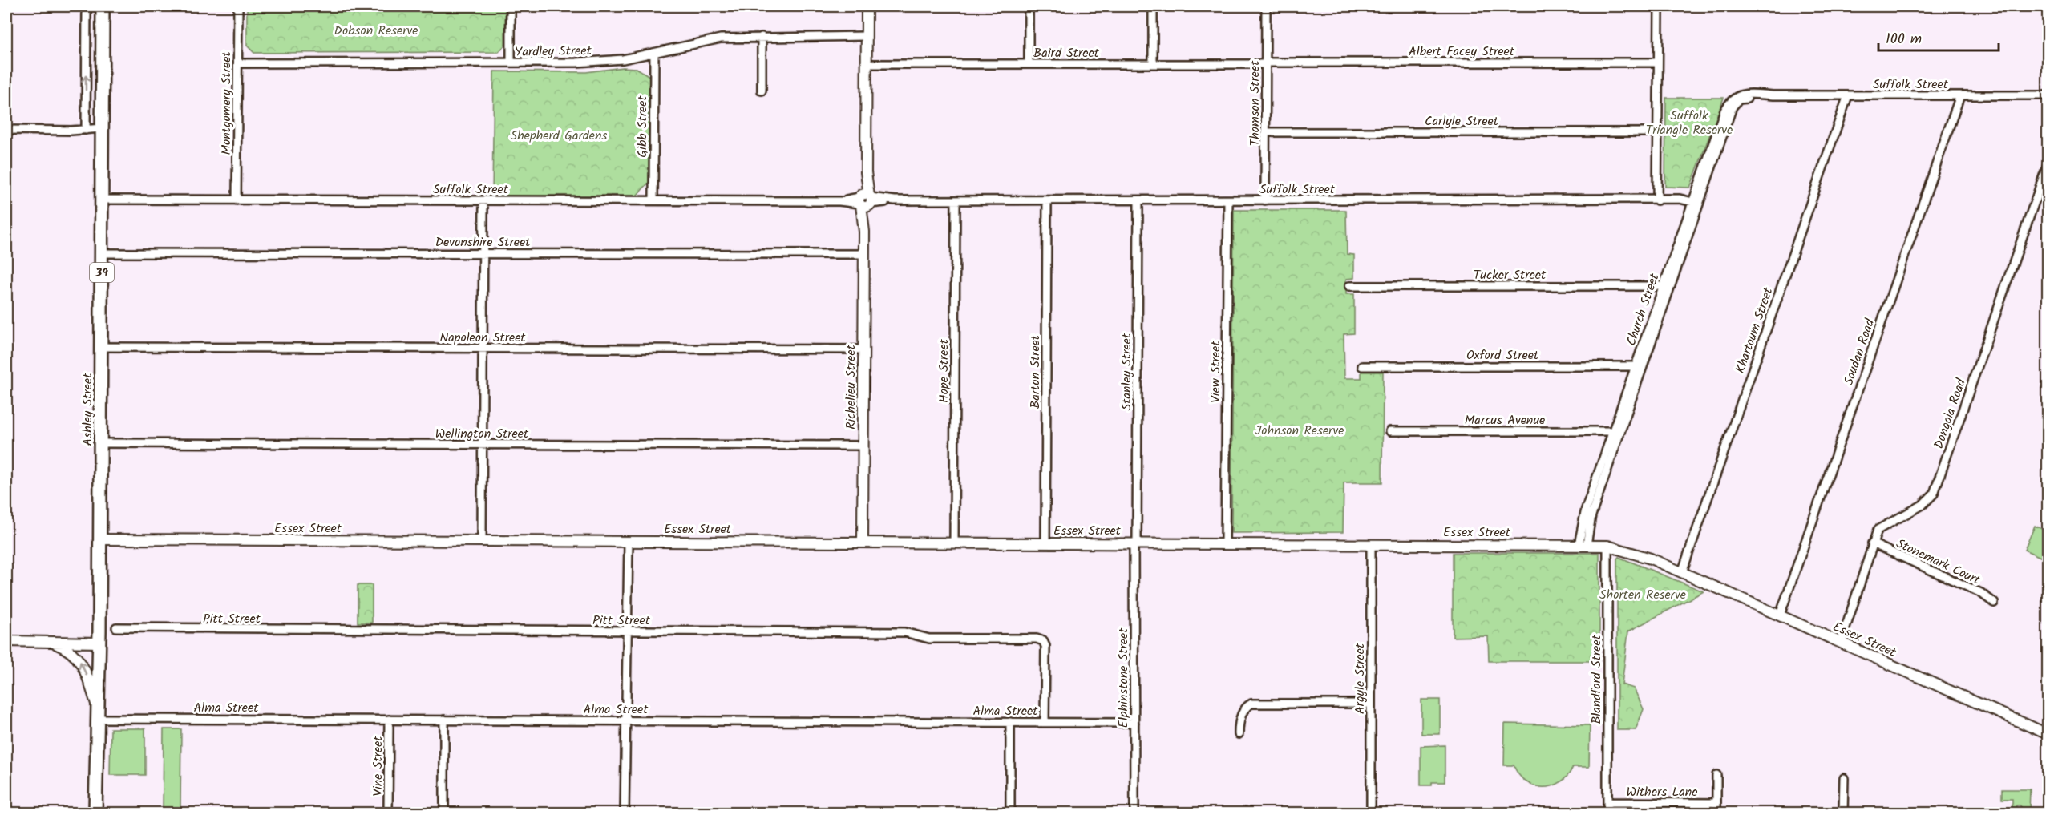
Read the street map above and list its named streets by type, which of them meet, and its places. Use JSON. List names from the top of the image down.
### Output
{
  "streets": {
    "main road": ["39", "Ashley Street"],
    "street": [
      "Yardley Street",
      "Albert Facey Street",
      "Baird Street",
      "Suffolk Street",
      "Montgomery Street",
      "Thomson Street",
      "Carlyle Street",
      "Gibb Street",
      "Devonshire Street",
      "Tucker Street",
      "Church Street",
      "Khartoum Street",
      "Napoleon Street",
      "Soudan Road",
      "Oxford Street",
      "Hope Street",
      "Barton Street",
      "Stanley Street",
      "View Street",
      "Richelieu Street",
      "Dongola Road",
      "Marcus Avenue",
      "Wellington Street",
      "Essex Street",
      "Stonemark Court",
      "Pitt Street",
      "Elphinstone Street",
      "Argyle Street",
      "Blandford Street",
      "Alma Street",
      "Vine Street",
      "Withers Lane"
    ]
  },
  "crossings": [
    ["Yardley Street", "Montgomery Street"],
    ["Yardley Street", "Gibb Street"],
    ["Yardley Street", "Richelieu Street"],
    ["Albert Facey Street", "Baird Street"],
    ["Albert Facey Street", "Thomson Street"],
    ["Baird Street", "Thomson Street"],
    ["Baird Street", "Richelieu Street"],
    ["Suffolk Street", "Montgomery Street"],
    ["Suffolk Street", "Thomson Street"],
    ["Suffolk Street", "Gibb Street"],
    ["Suffolk Street", "Church Street"],
    ["Suffolk Street", "Khartoum Street"],
    ["Suffolk Street", "Soudan Road"],
    ["Suffolk Street", "Hope Street"],
    ["Suffolk Street", "Barton Street"],
    ["Suffolk Street", "Stanley Street"],
    ["Suffolk Street", "View Street"],
    ["Suffolk Street", "Richelieu Street"],
    ["Suffolk Street", "Ashley Street"],
    ["Thomson Street", "Carlyle Street"],
    ["Devonshire Street", "Richelieu Street"],
    ["Devonshire Street", "Ashley Street"],
    ["Tucker Street", "Church Street"],
    ["Church Street", "Oxford Street"],
    ["Church Street", "Marcus Avenue"],
    ["Church Street", "Essex Street"],
    ["Khartoum Street", "Essex Street"],
    ["Napoleon Street", "Richelieu Street"],
    ["Napoleon Street", "Ashley Street"],
    ["Soudan Road", "Essex Street"],
    ["Hope Street", "Essex Street"],
    ["Barton Street", "Essex Street"],
    ["Stanley Street", "Essex Street"],
    ["Stanley Street", "Elphinstone Street"],
    ["View Street", "Essex Street"],
    ["Richelieu Street", "Wellington Street"],
    ["Richelieu Street", "Essex Street"],
    ["Ashley Street", "Wellington Street"],
    ["Ashley Street", "Essex Street"],
    ["Ashley Street", "Alma Street"],
    ["Dongola Road", "Essex Street"],
    ["Dongola Road", "Stonemark Court"],
    ["Essex Street", "Elphinstone Street"],
    ["Essex Street", "Argyle Street"],
    ["Essex Street", "Blandford Street"],
    ["Pitt Street", "Alma Street"],
    ["Elphinstone Street", "Alma Street"],
    ["Blandford Street", "Withers Lane"],
    ["Alma Street", "Vine Street"]
  ],
  "parks": [
    "Dobson Reserve",
    "Suffolk Triangle Reserve",
    "Shepherd Gardens",
    "Johnson Reserve",
    "Shorten Reserve"
  ],
  "scale_bar": "100 m"
}
